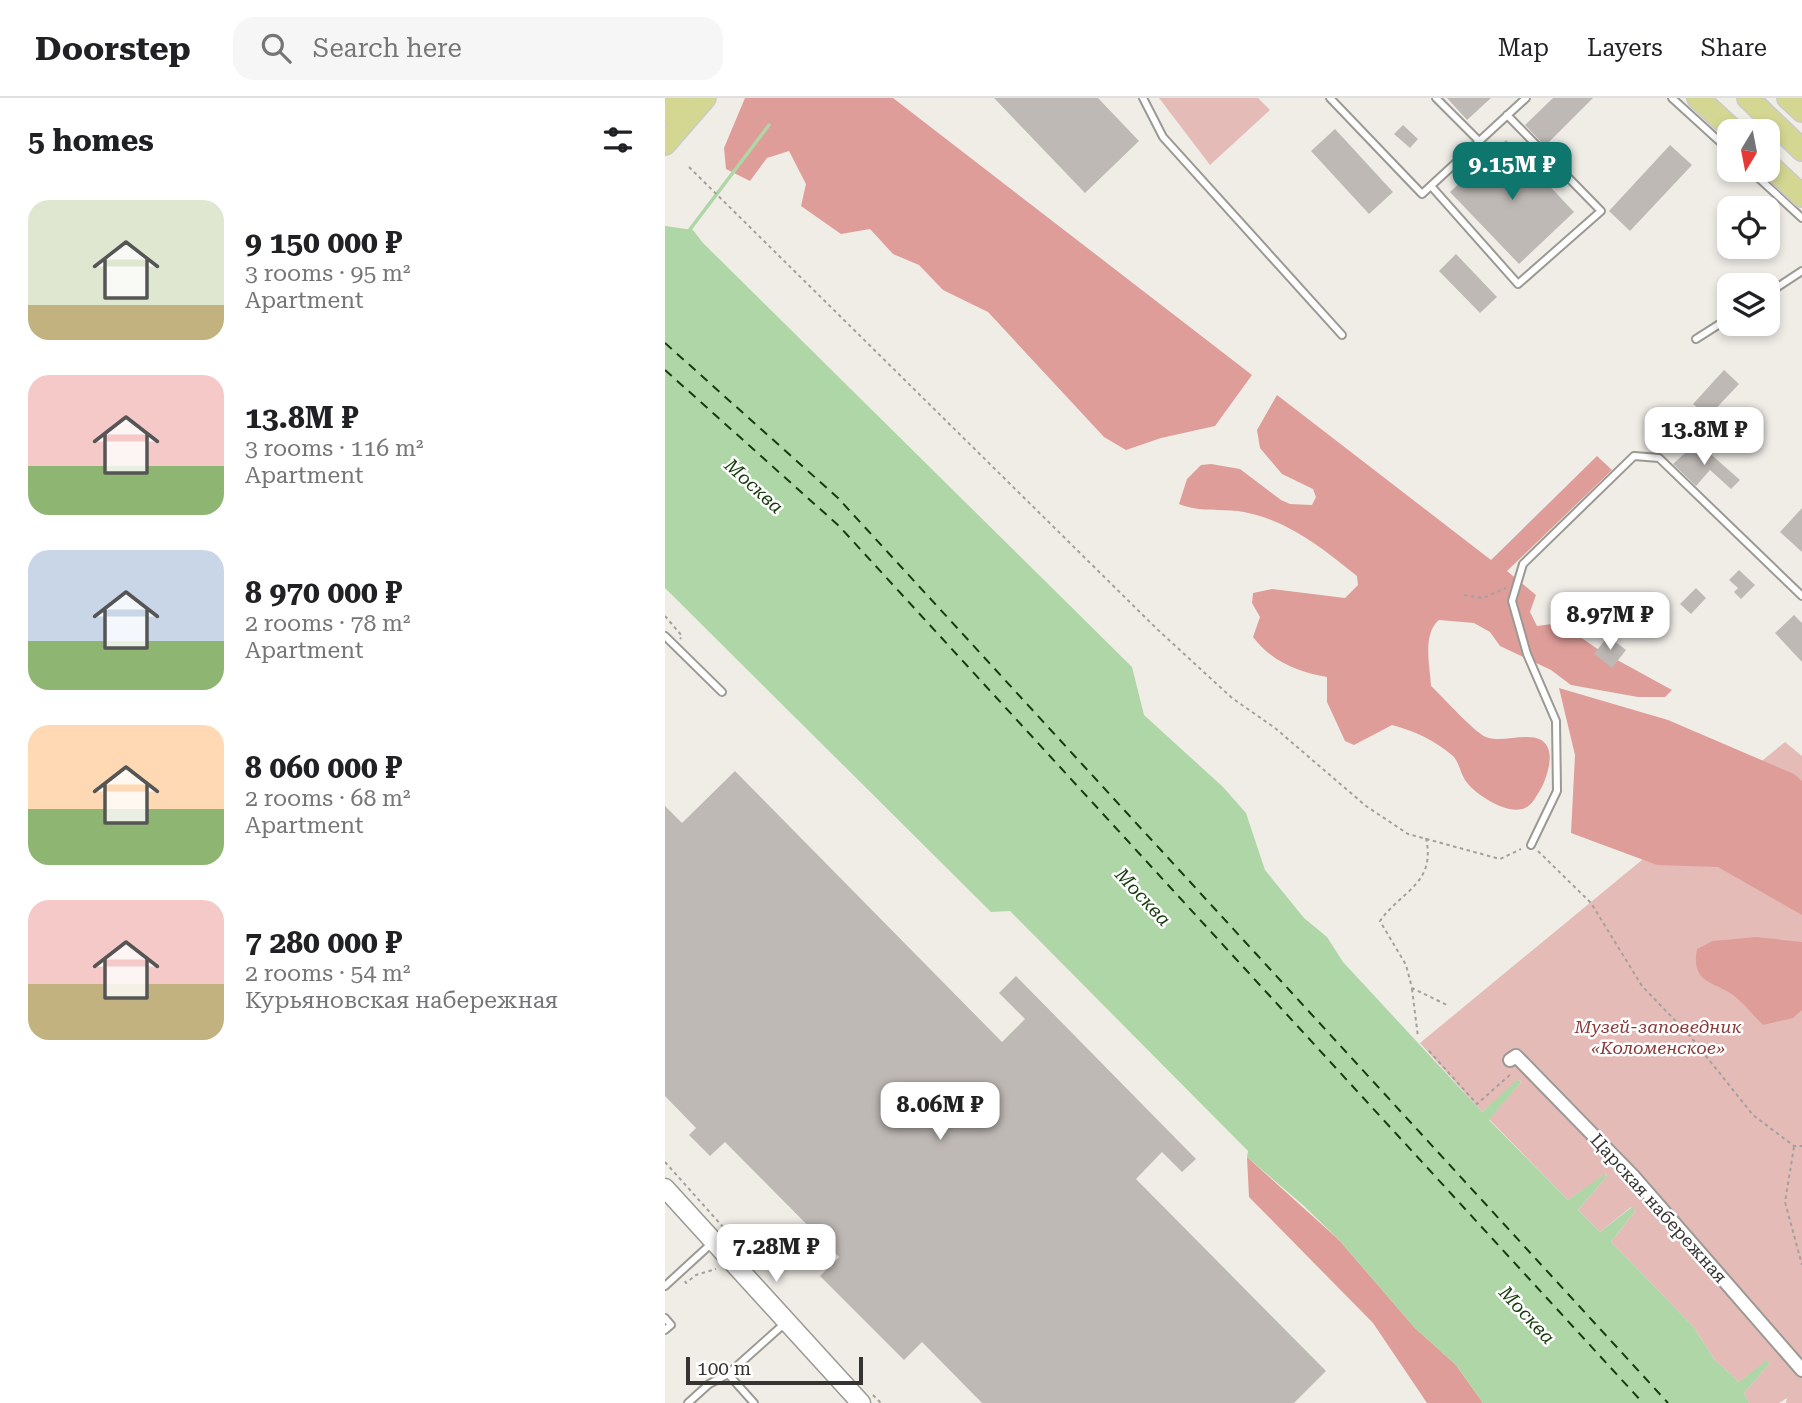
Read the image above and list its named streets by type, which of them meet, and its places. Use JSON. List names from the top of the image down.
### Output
{
  "streets": {
    "street": ["Царская набережная"]
  },
  "water": ["Москва"],
  "parks": ["Музей-заповедник «Коломенское»"],
  "scale_bar": "100 m",
  "north": "bottom",
  "page": {
    "header": "Doorstep",
    "search": "Search here",
    "nav": ["Map", "Layers", "Share"],
    "heading": "5 homes",
    "price": [
      "9.15M ₽",
      "13.8M ₽",
      "8.97M ₽",
      "8.06M ₽",
      "7.28M ₽"
    ],
    "list": [
      {
        "name": "9 150 000 ₽",
        "note": "3 rooms · 95 m² · Apartment"
      },
      {
        "name": "13.8M ₽",
        "note": "3 rooms · 116 m² · Apartment"
      },
      {
        "name": "8 970 000 ₽",
        "note": "2 rooms · 78 m² · Apartment"
      },
      {
        "name": "8 060 000 ₽",
        "note": "2 rooms · 68 m² · Apartment"
      },
      {
        "name": "7 280 000 ₽",
        "note": "2 rooms · 54 m² · Курьяновская набережная"
      }
    ],
    "scale": "100 m"
  }
}
